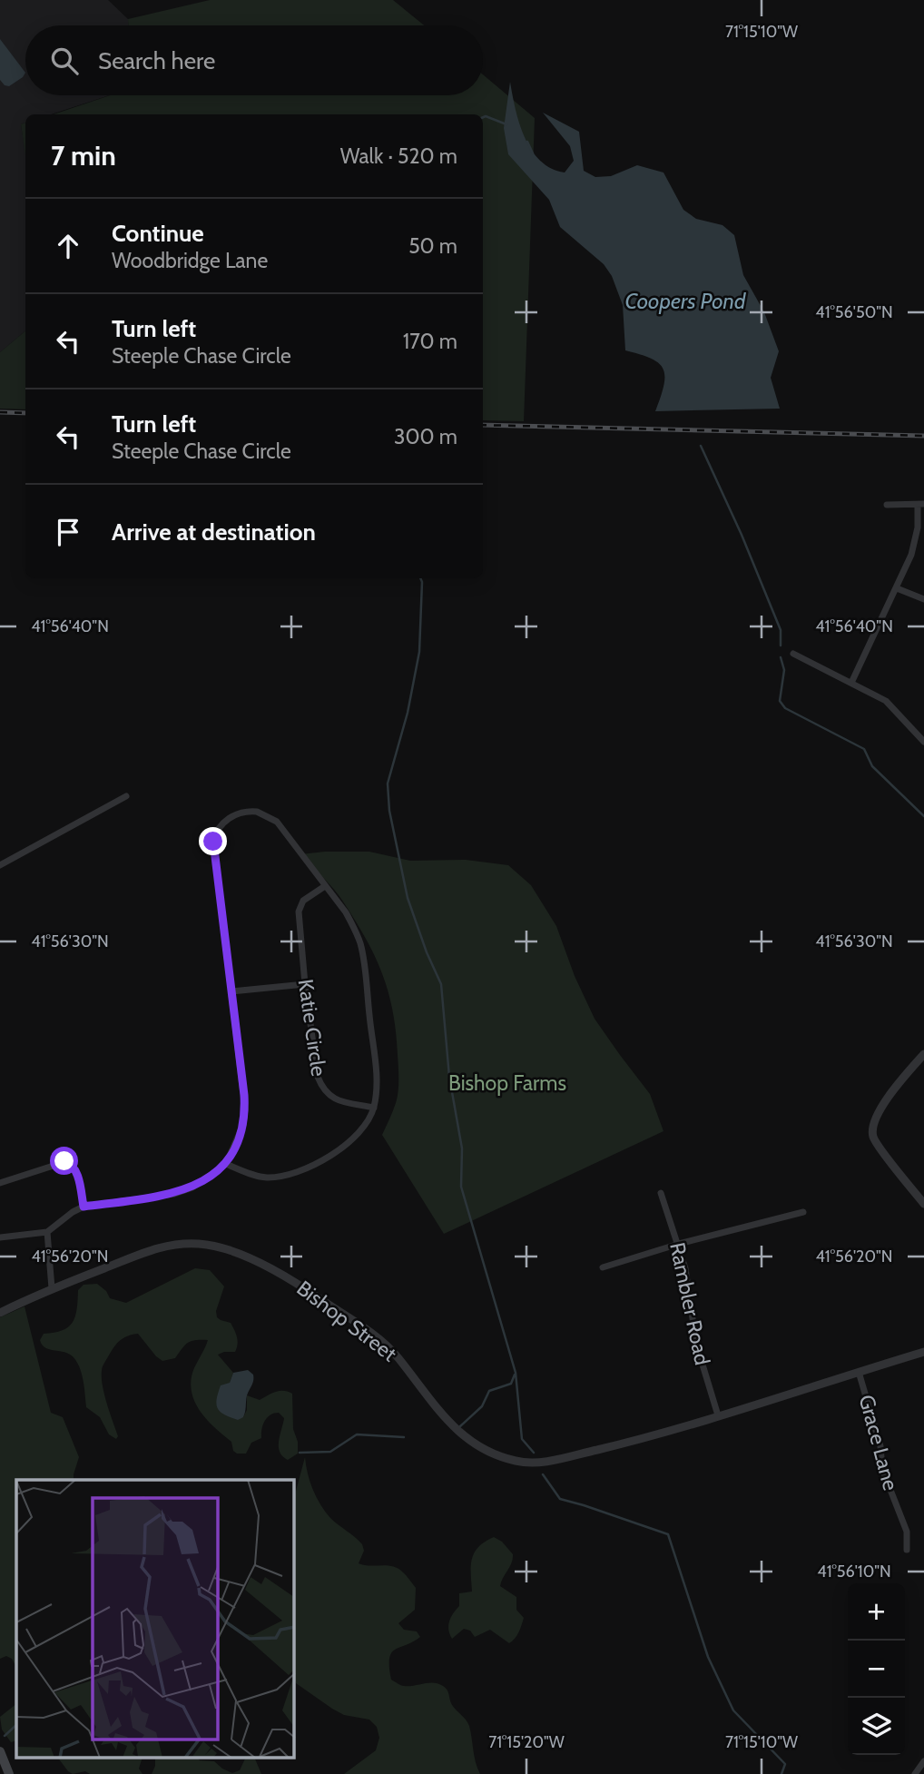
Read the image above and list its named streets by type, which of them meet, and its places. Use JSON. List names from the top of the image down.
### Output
{
  "streets": {
    "street": [
      "Katie Circle",
      "Rambler Road",
      "Bishop Street",
      "Grace Lane"
    ]
  },
  "crossings": [
    ["Rambler Road", "Bishop Street"],
    ["Bishop Street", "Grace Lane"]
  ],
  "water": ["Coopers Pond"],
  "parks": ["Bishop Farms"],
  "page": {
    "search": "Search here",
    "heading": ["7 min", "Walk · 520 m"],
    "list": [
      ["Continue", "Woodbridge Lane", "50 m"],
      ["Turn left", "Steeple Chase Circle", "170 m"],
      ["Turn left", "Steeple Chase Circle", "300 m"],
      "Arrive at destination"
    ],
    "map_buttons": ["+", "−"]
  },
  "coordinates": [
    "71°15'10\"W",
    "41°56'50\"N",
    "41°56'40\"N",
    "41°56'30\"N",
    "41°56'20\"N",
    "41°56'10\"N",
    "71°15'20\"W"
  ]
}
